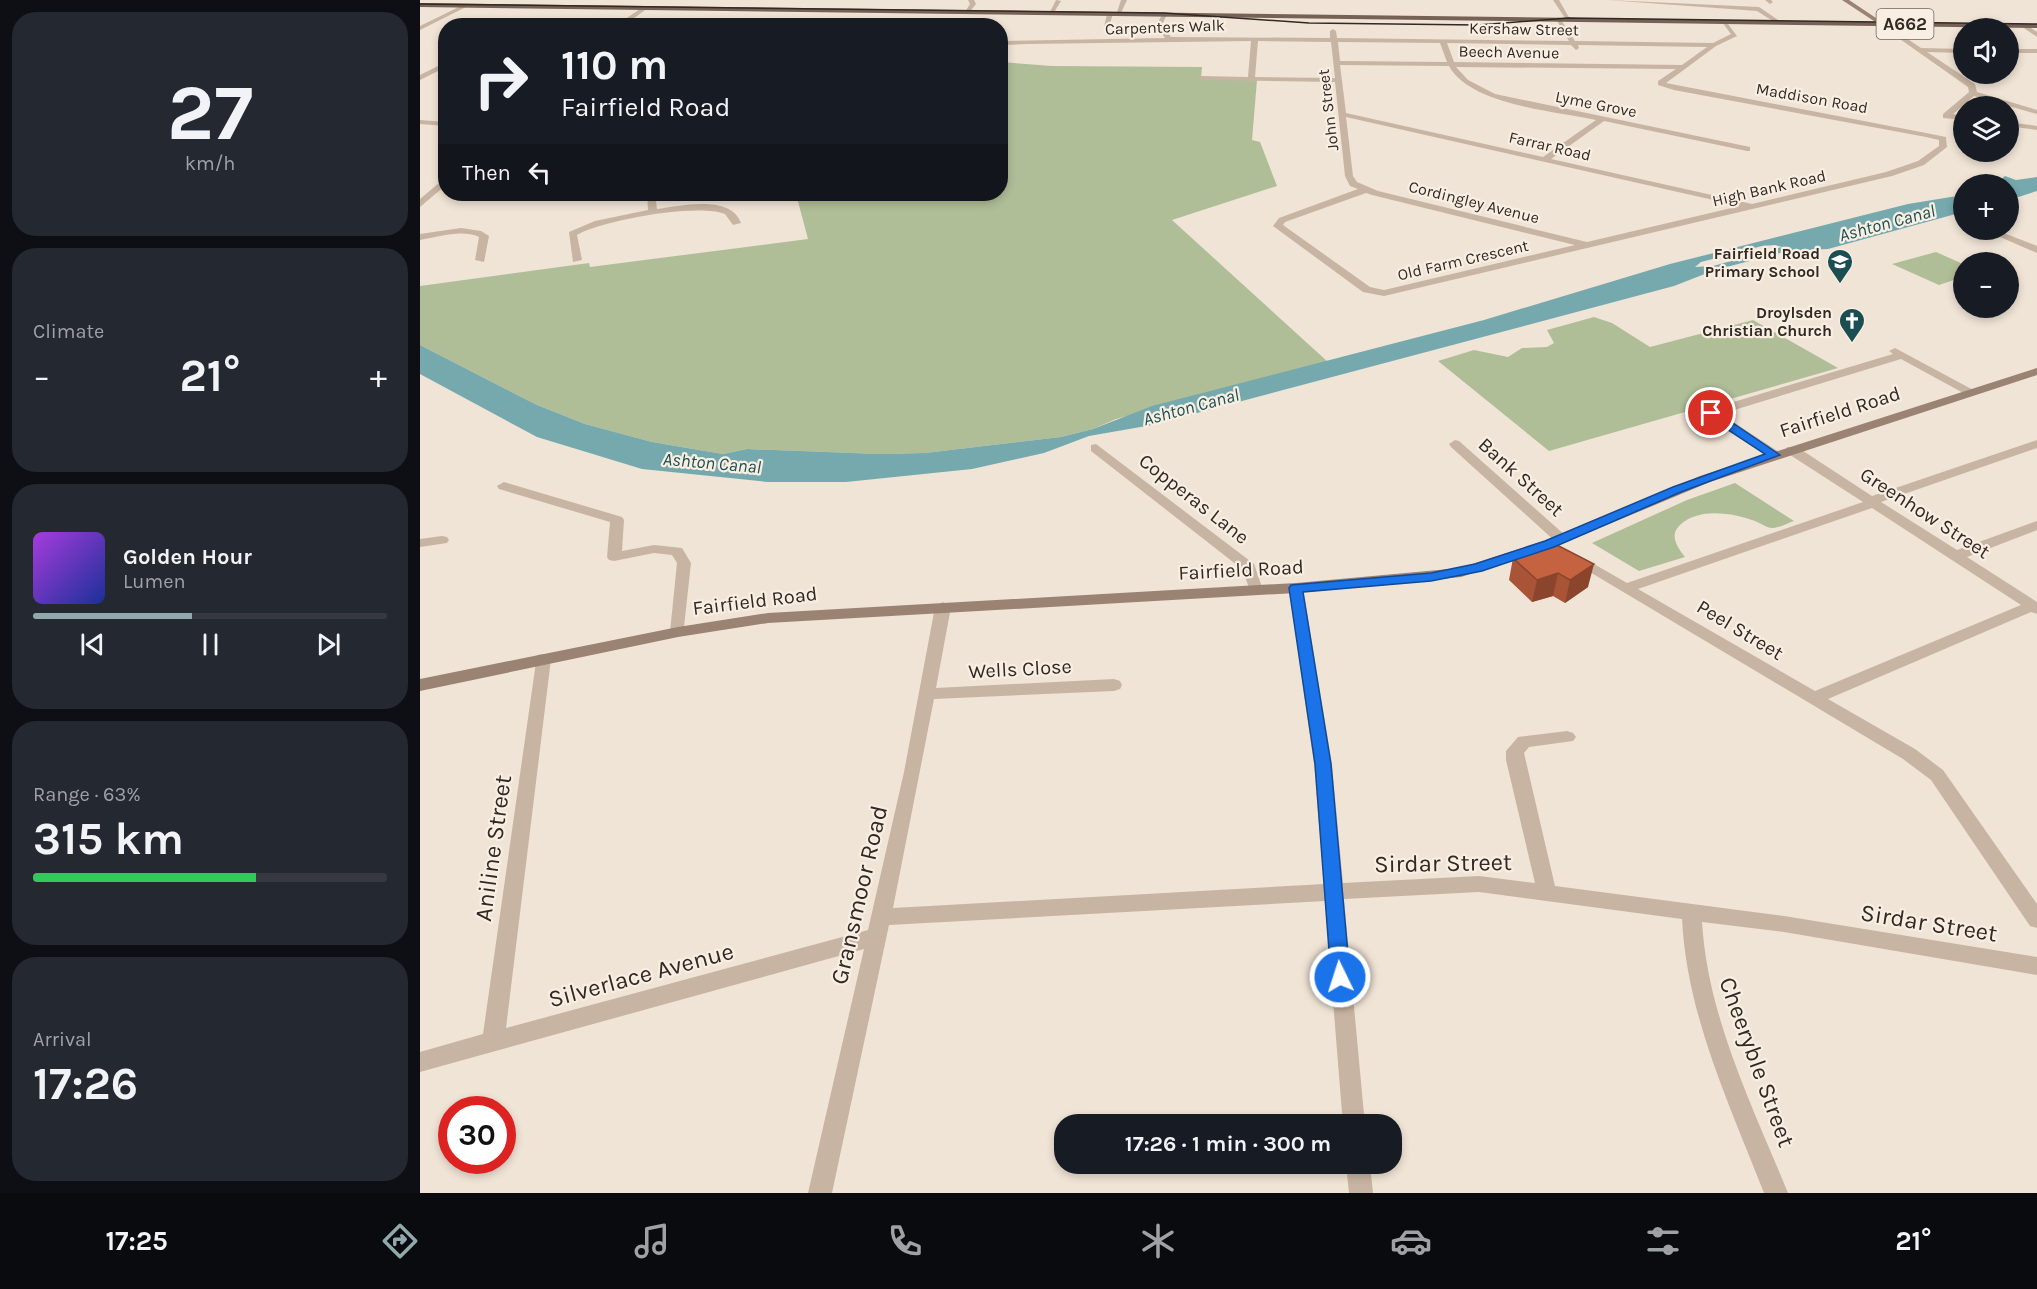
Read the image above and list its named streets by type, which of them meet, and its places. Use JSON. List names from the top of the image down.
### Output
{
  "streets": {
    "main road": ["A662"],
    "street": [
      "Carpenters Walk",
      "Kershaw Street",
      "Beech Avenue",
      "Maddison Road",
      "Lyme Grove",
      "John Street",
      "Farrar Road",
      "High Bank Road",
      "Cordingley Avenue",
      "Old Farm Crescent",
      "Fairfield Road",
      "Bank Street",
      "Copperas Lane",
      "Greenhow Street",
      "Peel Street",
      "Wells Close",
      "Aniline Street",
      "Sirdar Street",
      "Gransmoor Road",
      "Silverlace Avenue",
      "Cheeryble Street"
    ]
  },
  "crossings": [
    ["Carpenters Walk", "Kershaw Street"],
    ["Carpenters Walk", "John Street"],
    ["Kershaw Street", "John Street"],
    ["Beech Avenue", "Maddison Road"],
    ["Beech Avenue", "Lyme Grove"],
    ["Beech Avenue", "John Street"],
    ["Maddison Road", "High Bank Road"],
    ["John Street", "Farrar Road"],
    ["John Street", "Cordingley Avenue"],
    ["Farrar Road", "High Bank Road"],
    ["High Bank Road", "Cordingley Avenue"],
    ["High Bank Road", "Old Farm Crescent"],
    ["Cordingley Avenue", "Old Farm Crescent"],
    ["Fairfield Road", "Bank Street"],
    ["Fairfield Road", "Copperas Lane"],
    ["Fairfield Road", "Greenhow Street"],
    ["Fairfield Road", "Peel Street"],
    ["Fairfield Road", "Aniline Street"],
    ["Fairfield Road", "Gransmoor Road"],
    ["Bank Street", "Peel Street"],
    ["Wells Close", "Gransmoor Road"],
    ["Aniline Street", "Silverlace Avenue"],
    ["Sirdar Street", "Gransmoor Road"],
    ["Sirdar Street", "Cheeryble Street"],
    ["Gransmoor Road", "Silverlace Avenue"]
  ],
  "water": ["Ashton Canal"],
  "places": {
    "school or university": ["Fairfield Road Primary School"],
    "church": ["Droylsden Christian Church"]
  },
  "page": {
    "tile": [
      ["27", "km/h"],
      "Climate",
      ["Range · 63%", "315 km"],
      ["Arrival", "17:26"]
    ],
    "map_buttons": ["+", "−"],
    "turn": ["110 m", "Fairfield Road"],
    "then": "Then",
    "heat": ["−", "21°", "+"],
    "song": ["Golden Hour", "Lumen"],
    "limit": "30",
    "trip": "17:26 · 1 min · 300 m",
    "tabs": ["17:25", "21°"]
  }
}
